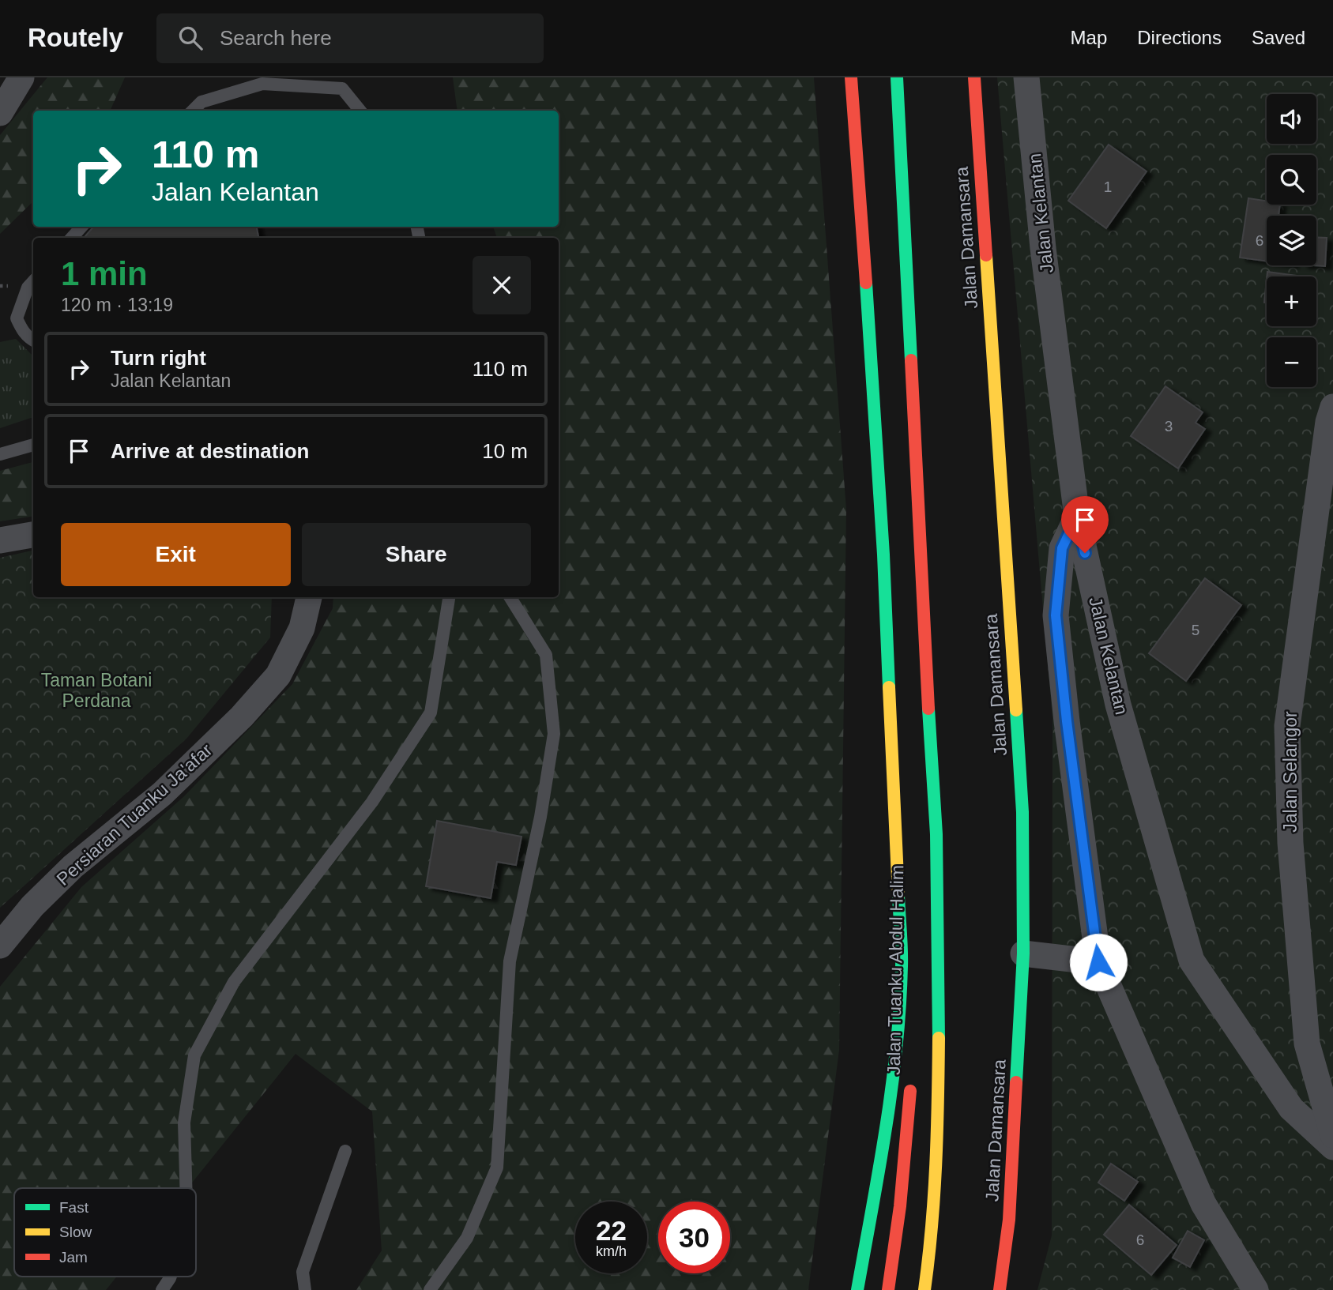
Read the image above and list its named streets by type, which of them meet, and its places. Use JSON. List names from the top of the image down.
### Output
{
  "streets": {
    "main road": ["Jalan Damansara", "Jalan Tuanku Abdul Halim"],
    "street": ["Jalan Kelantan", "Jalan Selangor", "Persiaran Tuanku Ja'afar"]
  },
  "parks": ["Taman Botani Perdana"],
  "house_numbers": [
    "1",
    "6",
    "3",
    "5",
    "6"
  ],
  "legend": ["Fast", "Slow", "Jam"],
  "page": {
    "header": "Routely",
    "search": "Search here",
    "nav": ["Map", "Directions", "Saved"],
    "map_buttons": ["+", "−"],
    "turn": ["110 m", "Jalan Kelantan"],
    "heading": ["1 min", "120 m · 13:19"],
    "list": [
      {
        "name": "Turn right",
        "note": "Jalan Kelantan",
        "value": "110 m"
      },
      {
        "name": "Arrive at destination",
        "value": "10 m"
      }
    ],
    "buttons": ["Exit", "Share"],
    "speed": "22 km/h",
    "limit": "30"
  }
}
